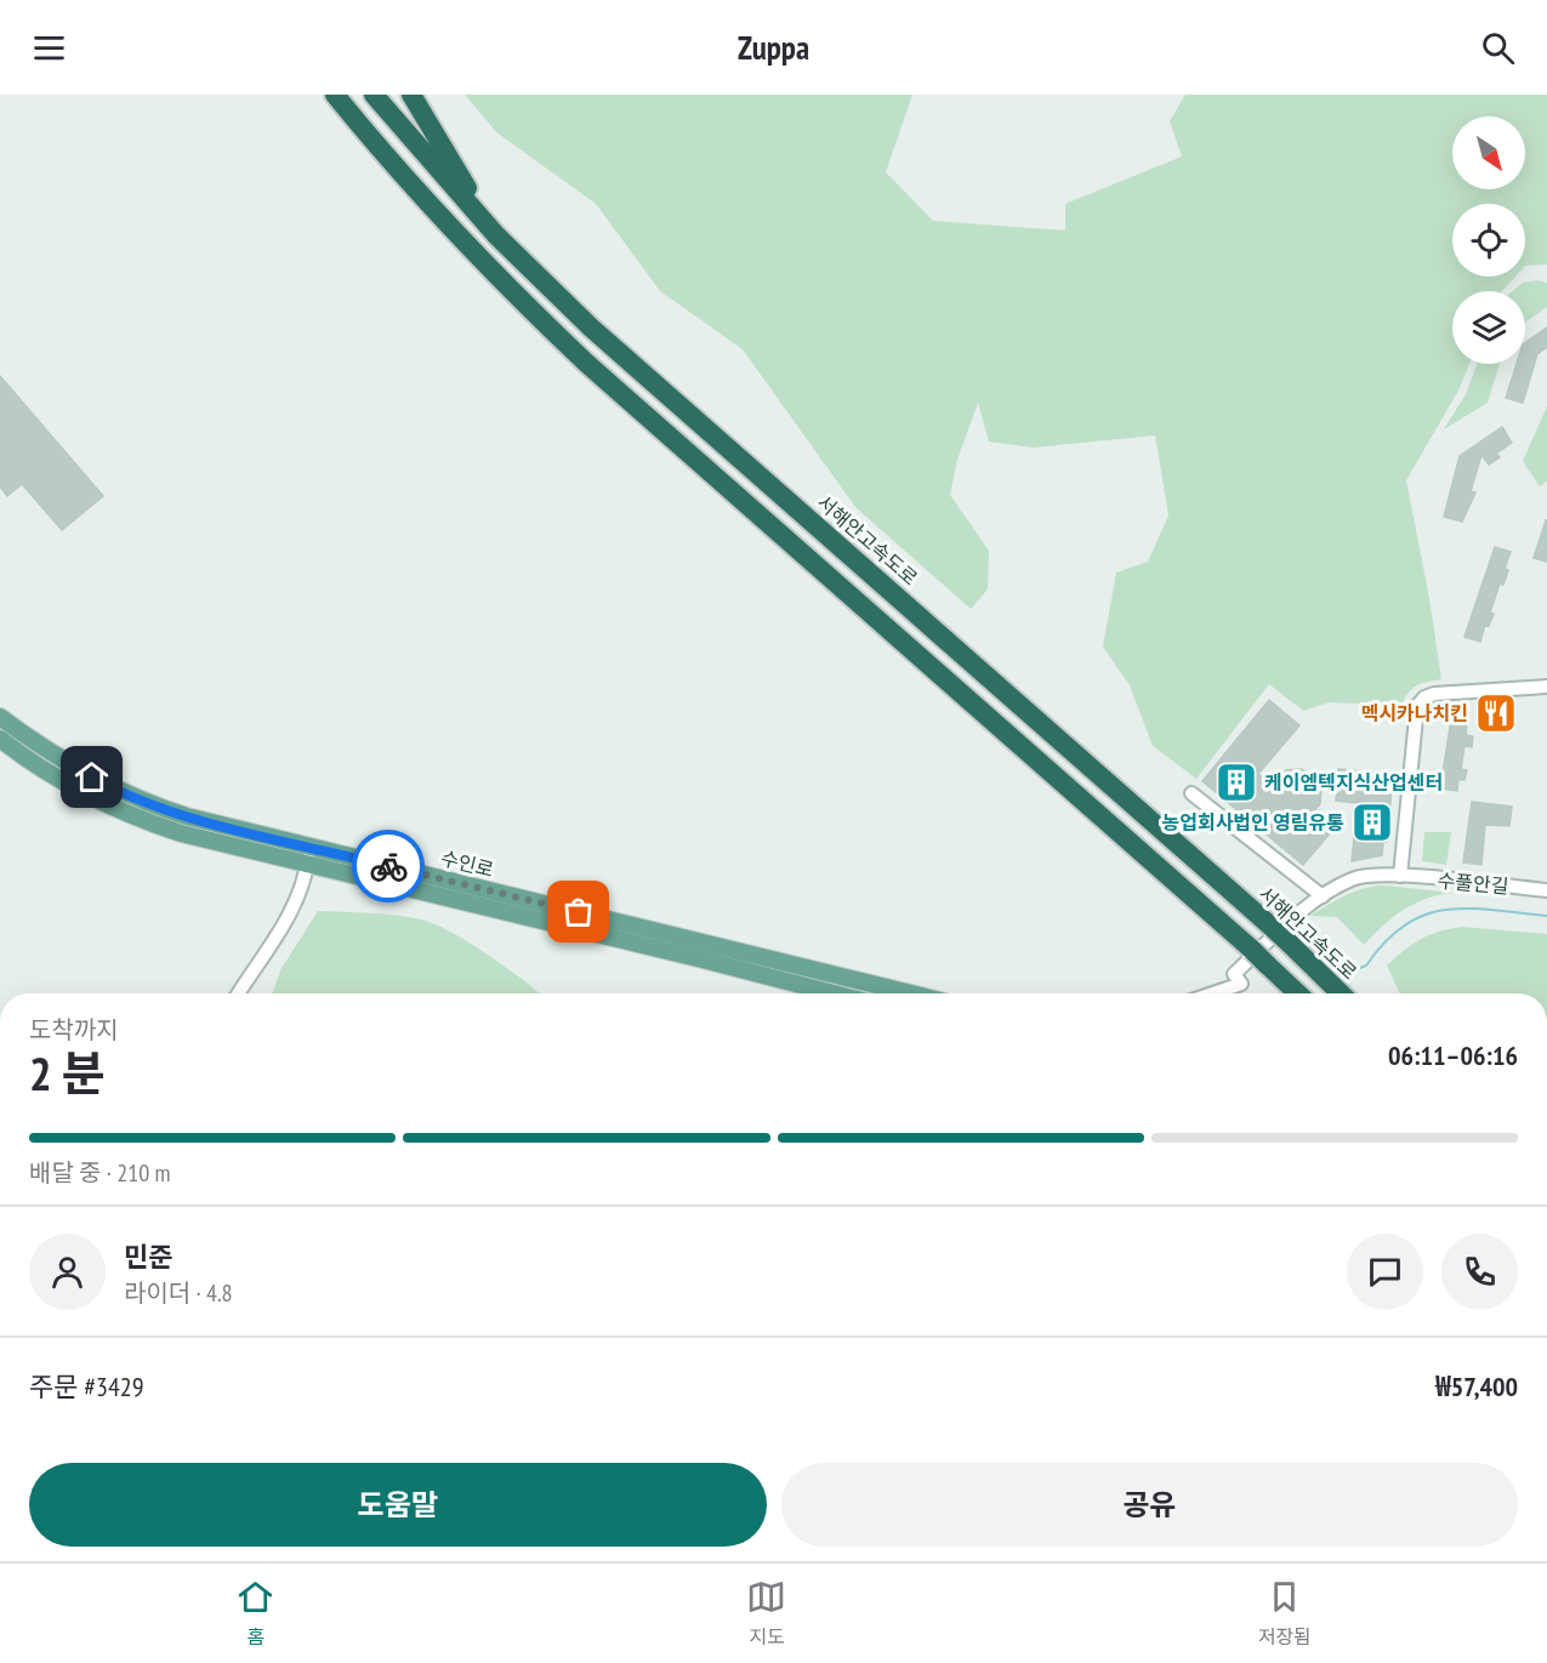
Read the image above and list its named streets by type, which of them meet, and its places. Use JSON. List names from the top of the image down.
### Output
{
  "streets": {
    "highway": ["서해안고속도로"],
    "main road": ["수인로"],
    "street": ["수풀안길"]
  },
  "places": {
    "restaurant": ["멕시카나치킨"],
    "building": ["케이엠텍지식산업센터", "농업회사법인 영림유통"]
  },
  "north": "bottom right",
  "page": {
    "header": "Zuppa",
    "heading": ["2 분", "도착까지", "06:11–06:16"],
    "panel": [
      "민준",
      "라이더 · 4.8",
      "주문 #3429",
      "₩57,400"
    ],
    "bar": "배달 중 · 210 m",
    "buttons": ["도움말", "공유"],
    "tabs": ["홈", "지도", "저장됨"]
  }
}
